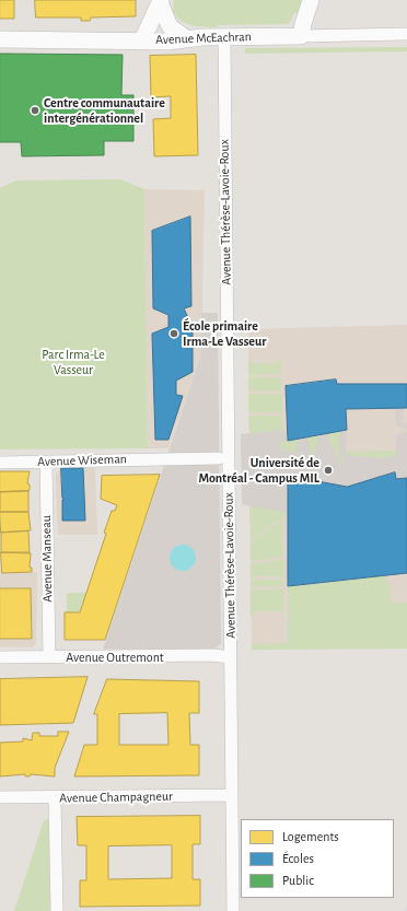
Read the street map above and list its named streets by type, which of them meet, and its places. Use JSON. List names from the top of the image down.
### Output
{
  "streets": {
    "street": [
      "Avenue McEachran",
      "Avenue Thérèse-Lavoie-Roux",
      "Avenue Wiseman",
      "Avenue Manseau",
      "Avenue Outremont",
      "Avenue Champagneur"
    ]
  },
  "crossings": [
    ["Avenue McEachran", "Avenue Thérèse-Lavoie-Roux"],
    ["Avenue Thérèse-Lavoie-Roux", "Avenue Outremont"],
    ["Avenue Thérèse-Lavoie-Roux", "Avenue Champagneur"],
    ["Avenue Wiseman", "Avenue Manseau"],
    ["Avenue Manseau", "Avenue Outremont"]
  ],
  "parks": ["Parc Irma-Le Vasseur"],
  "places": ["Centre communautaire intergénérationnel", "École primaire Irma-Le Vasseur", "Université de Montréal - Campus MIL"],
  "legend": ["Logements", "Écoles", "Public"]
}
